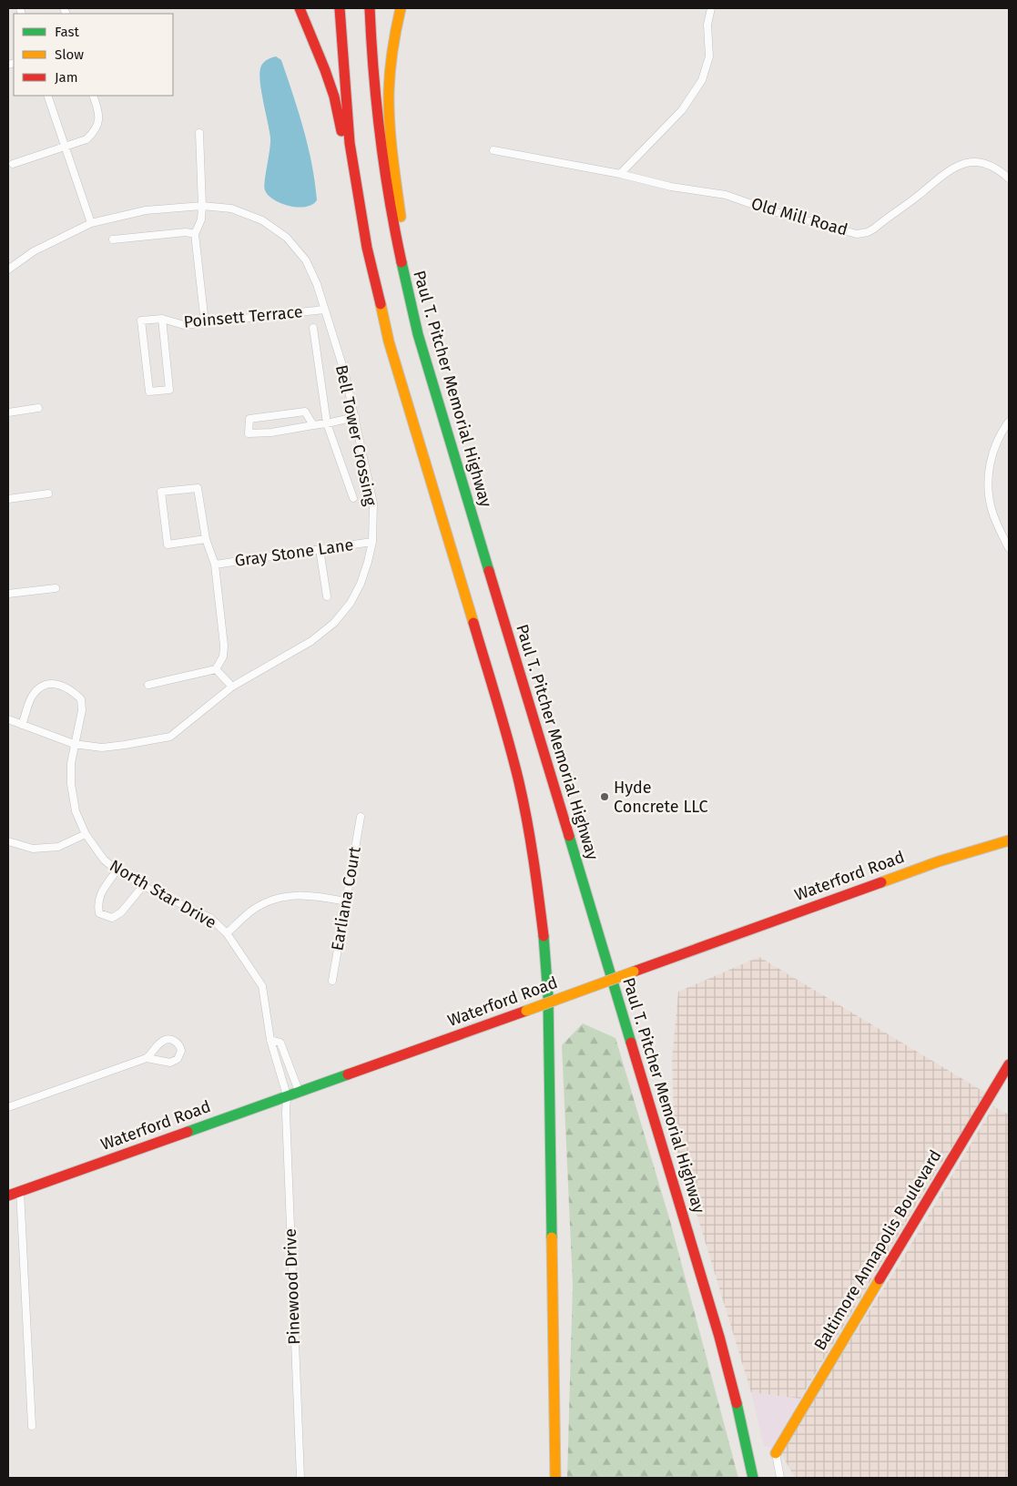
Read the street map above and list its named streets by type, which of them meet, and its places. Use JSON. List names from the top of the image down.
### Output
{
  "streets": {
    "main road": ["Paul T. Pitcher Memorial Highway", "Waterford Road", "Baltimore Annapolis Boulevard"],
    "street": [
      "Old Mill Road",
      "Poinsett Terrace",
      "Bell Tower Crossing",
      "Gray Stone Lane",
      "North Star Drive",
      "Earliana Court",
      "Pinewood Drive"
    ]
  },
  "crossings": [
    ["Poinsett Terrace", "Bell Tower Crossing"],
    ["Bell Tower Crossing", "Gray Stone Lane"],
    ["Bell Tower Crossing", "North Star Drive"],
    ["Waterford Road", "North Star Drive"],
    ["Waterford Road", "Pinewood Drive"],
    ["North Star Drive", "Pinewood Drive"]
  ],
  "places": ["Hyde Concrete LLC"],
  "legend": ["Fast", "Slow", "Jam"]
}
